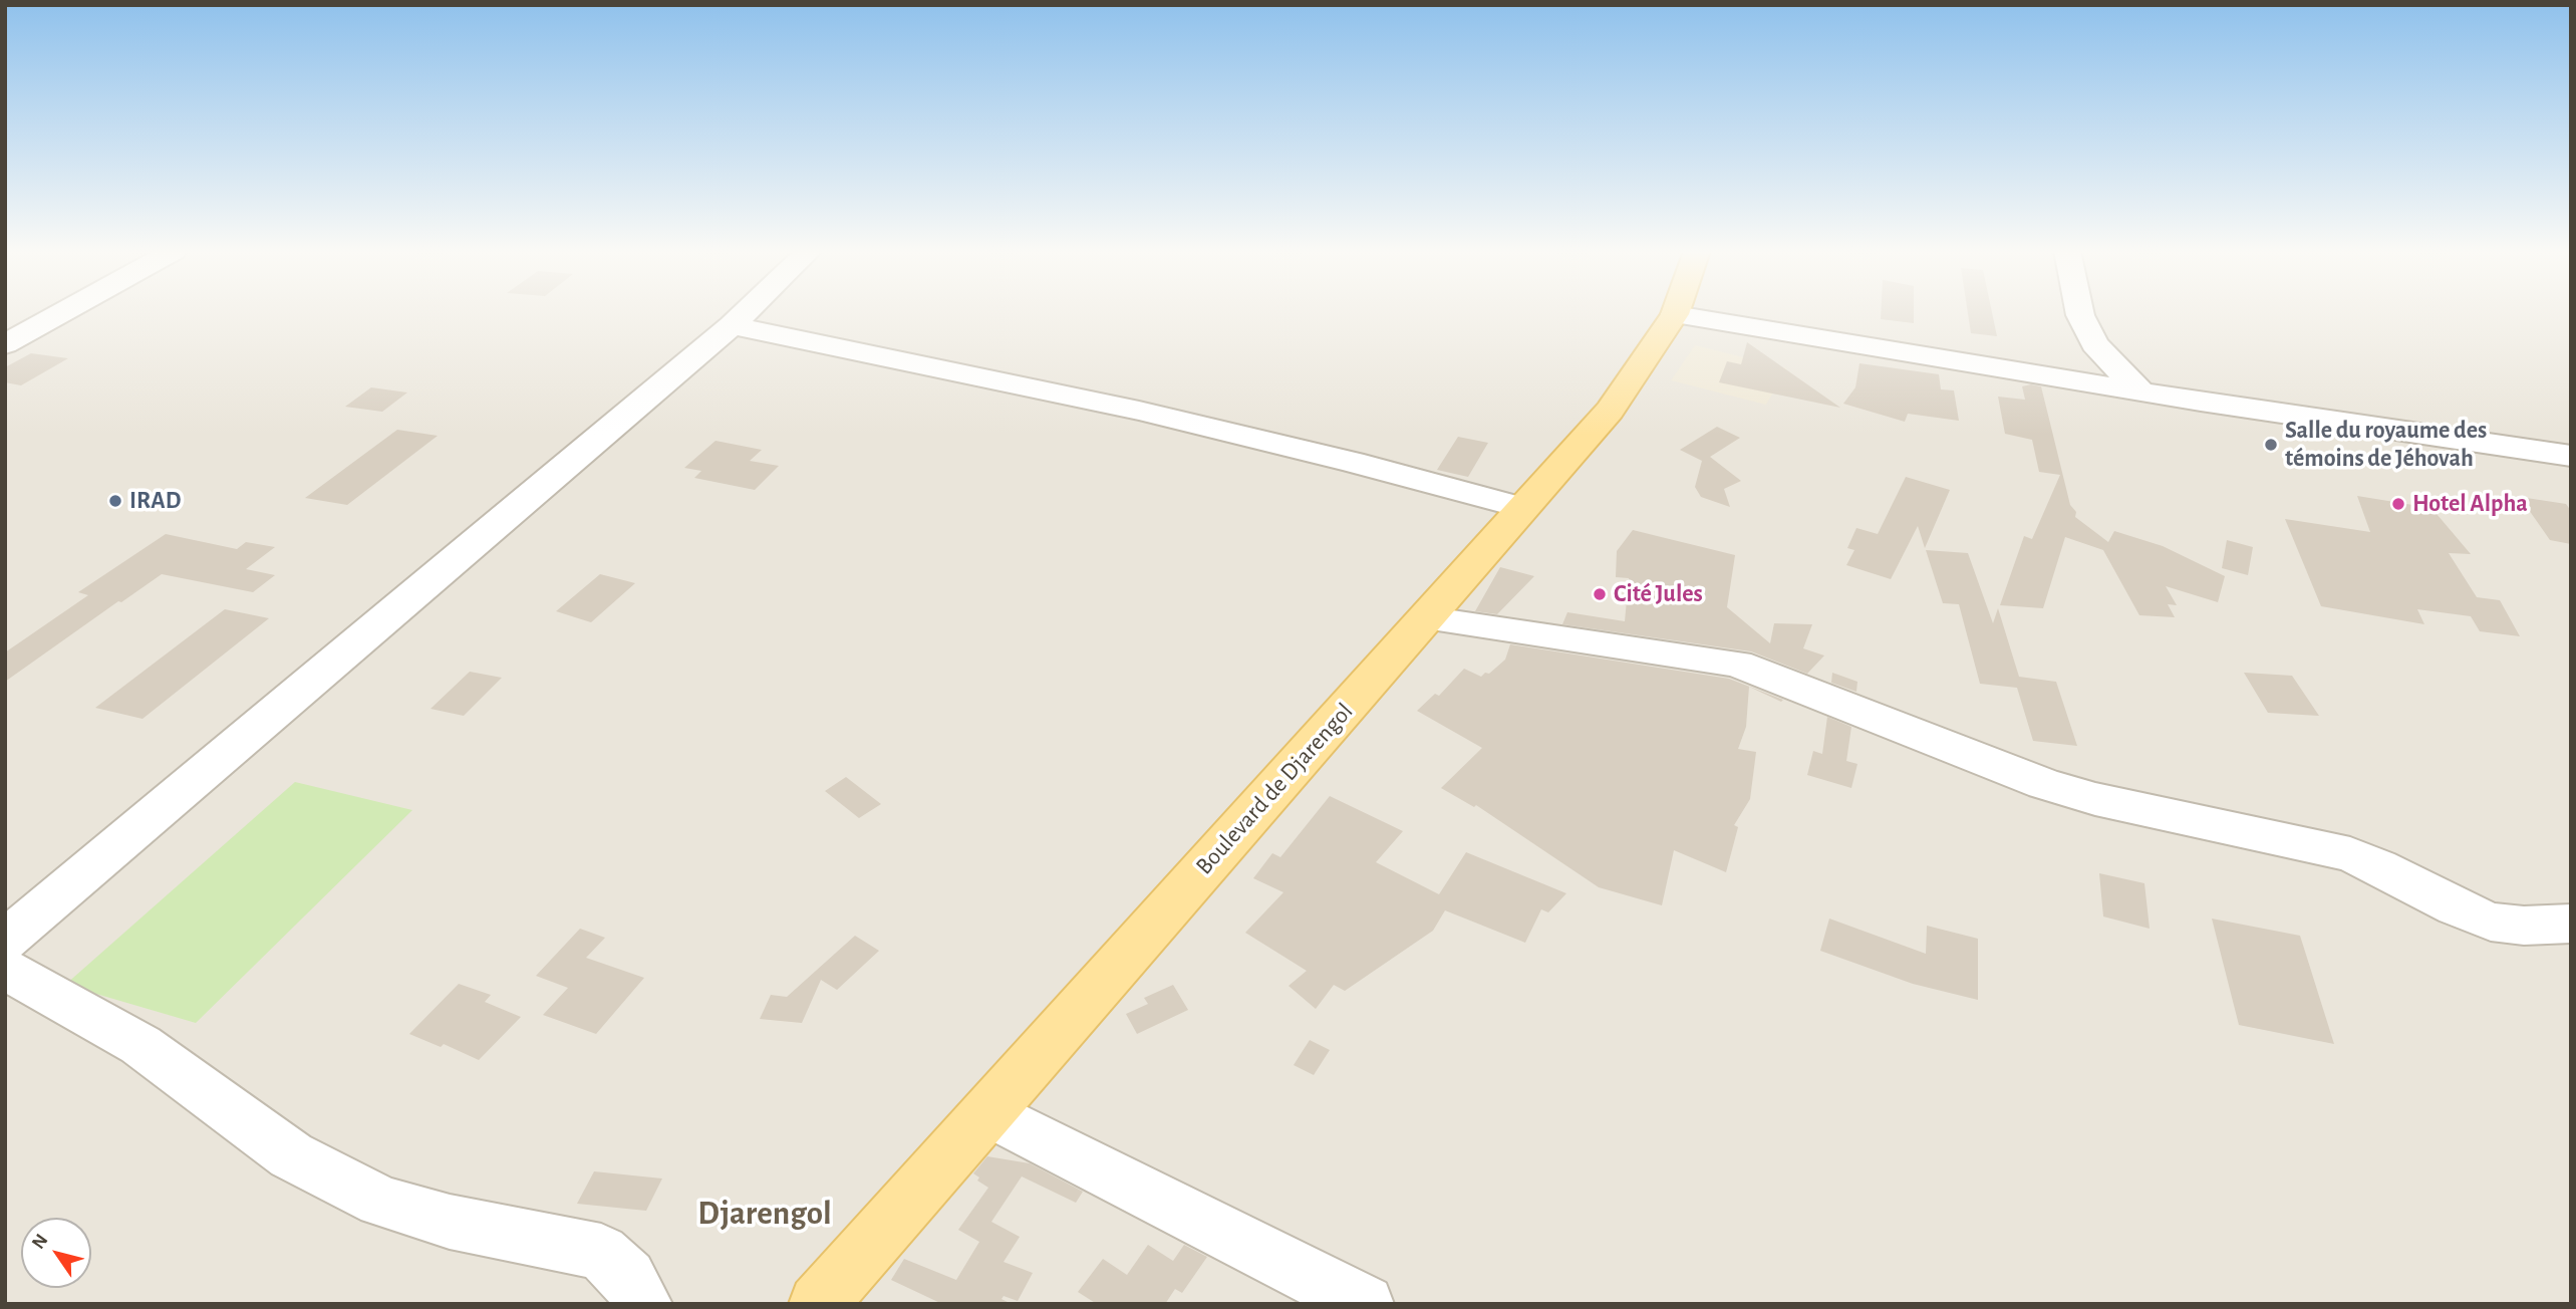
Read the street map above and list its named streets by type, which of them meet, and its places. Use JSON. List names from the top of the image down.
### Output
{
  "streets": {
    "main road": ["Boulevard de Djarengol"]
  },
  "districts": ["Djarengol"],
  "places": [
    "Salle du royaume des témoins de Jéhovah",
    "IRAD",
    "Hotel Alpha",
    "Cité Jules"
  ],
  "north": "top left"
}
